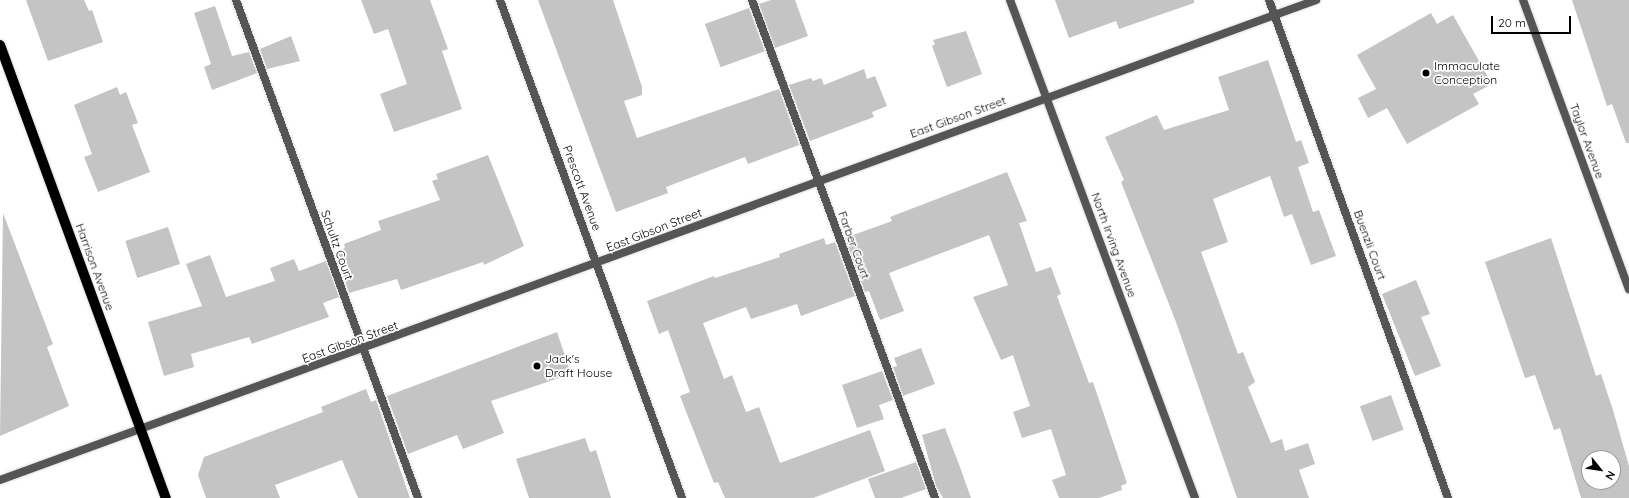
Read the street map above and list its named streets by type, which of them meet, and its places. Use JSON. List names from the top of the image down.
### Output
{
  "streets": {
    "main road": ["Harrison Avenue"],
    "street": [
      "East Gibson Street",
      "Taylor Avenue",
      "Prescott Avenue",
      "Schultz Court",
      "Farber Court",
      "North Irving Avenue",
      "Buenzli Court"
    ]
  },
  "crossings": [
    ["East Gibson Street", "Prescott Avenue"],
    ["East Gibson Street", "Schultz Court"],
    ["East Gibson Street", "Farber Court"],
    ["East Gibson Street", "North Irving Avenue"],
    ["East Gibson Street", "Buenzli Court"],
    ["East Gibson Street", "Harrison Avenue"]
  ],
  "places": ["Immaculate Conception", "Jack's Draft House"],
  "scale_bar": "20 m",
  "north": "bottom right"
}
